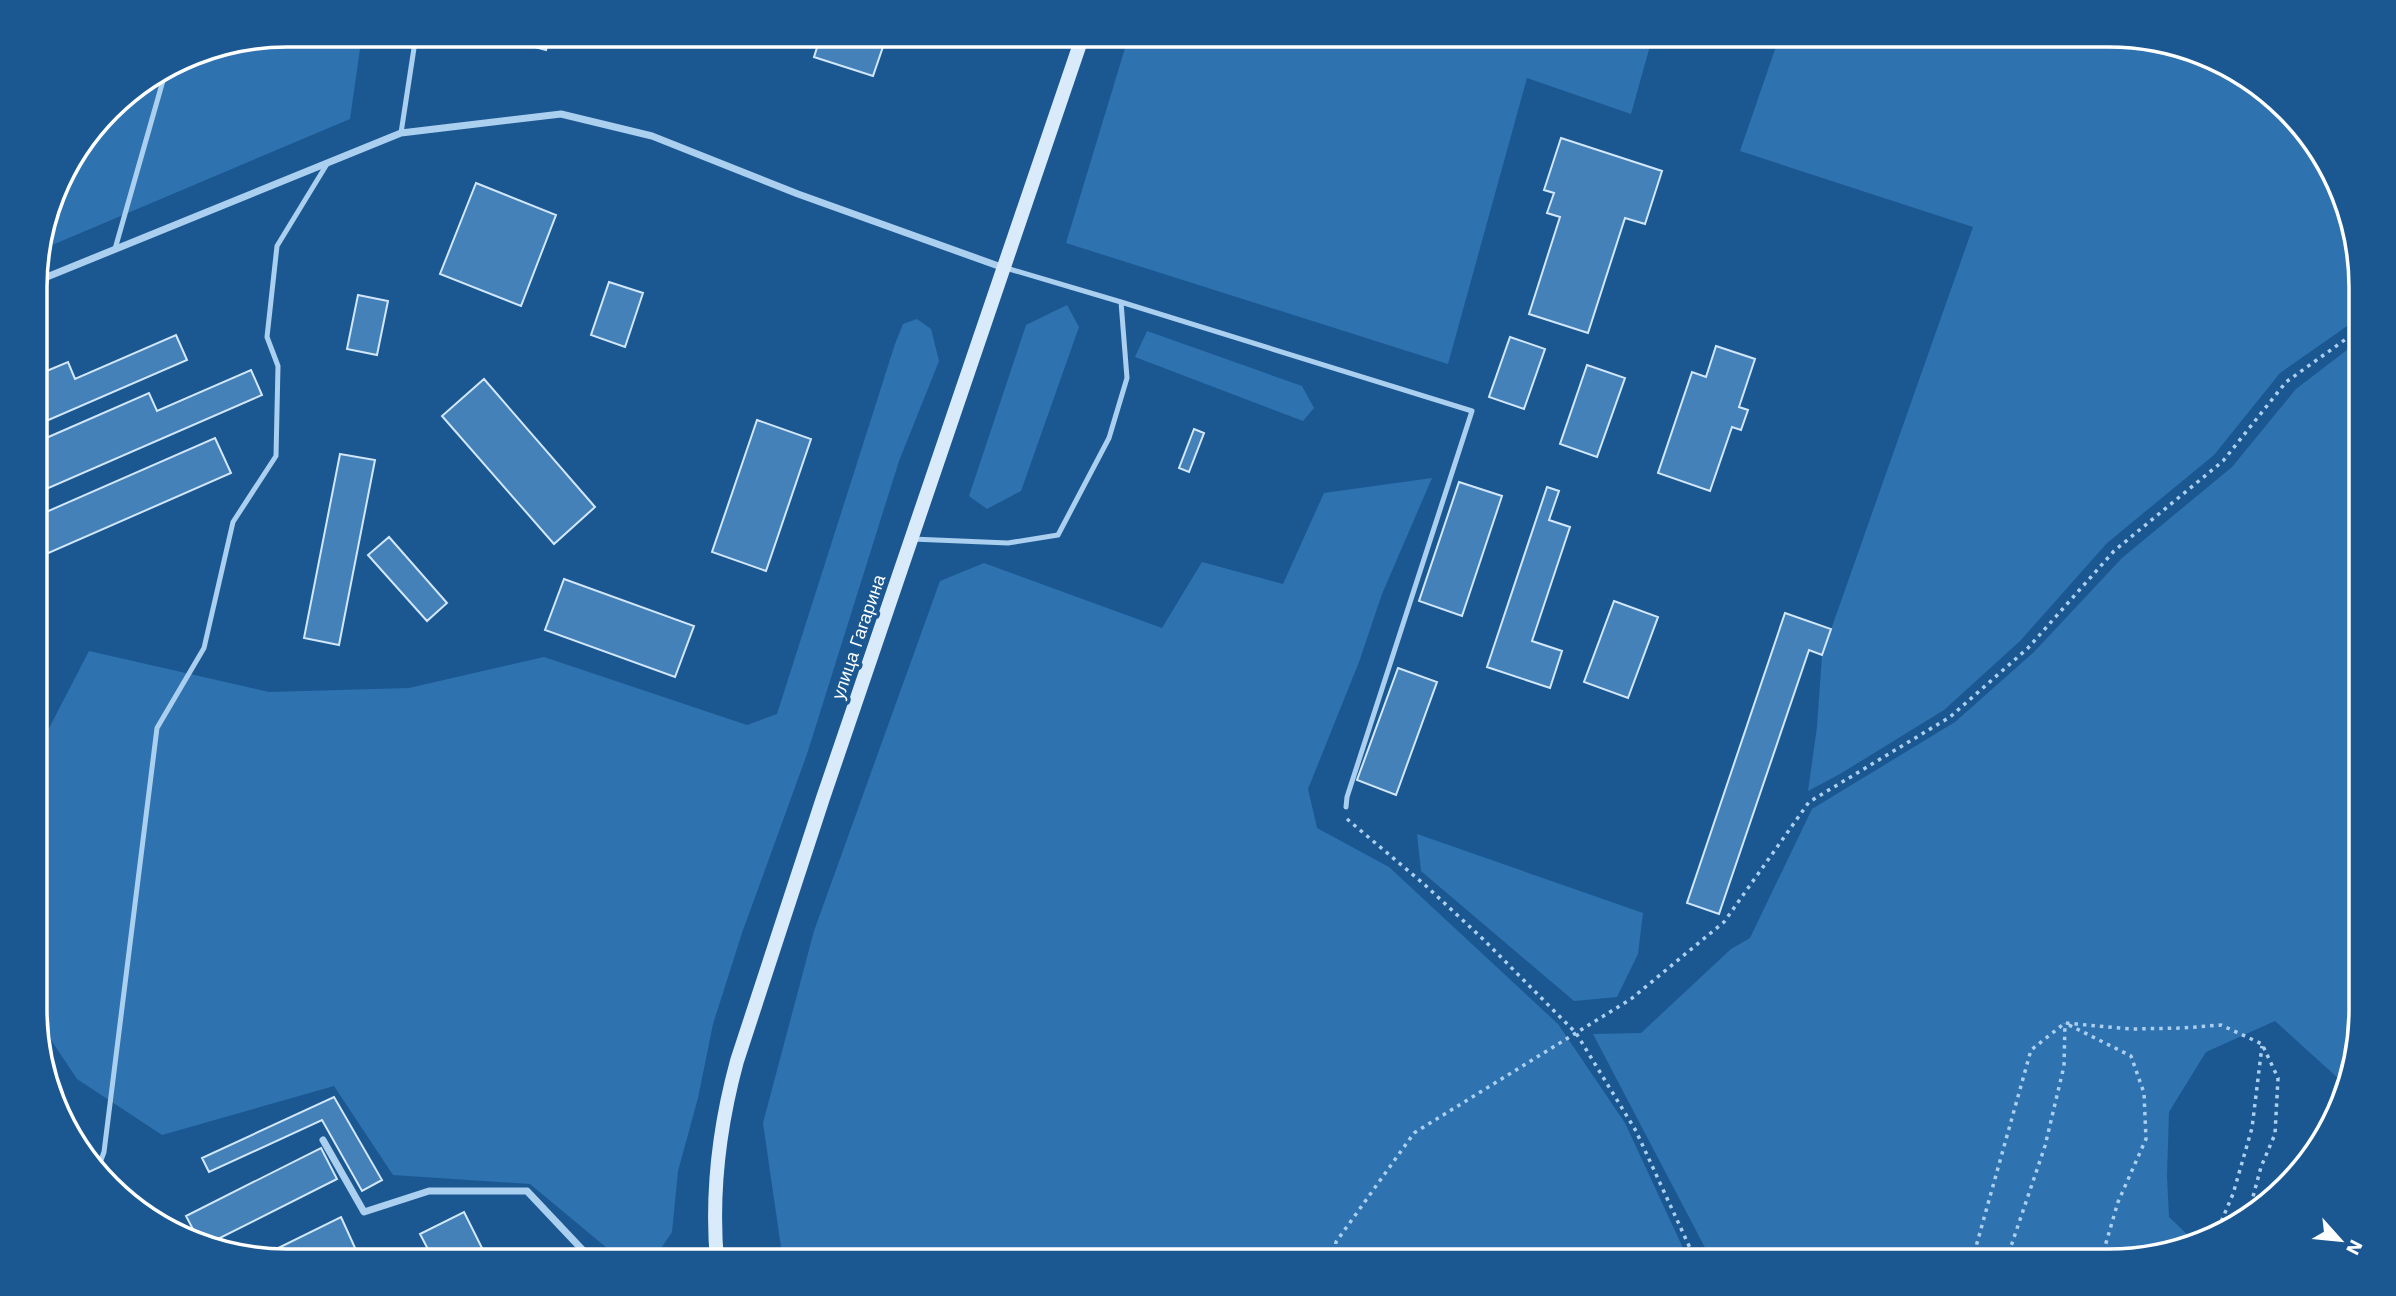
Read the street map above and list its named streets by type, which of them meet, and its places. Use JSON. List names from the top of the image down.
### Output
{
  "streets": {
    "main road": ["улица Гагарина"]
  },
  "north": "bottom right"
}
